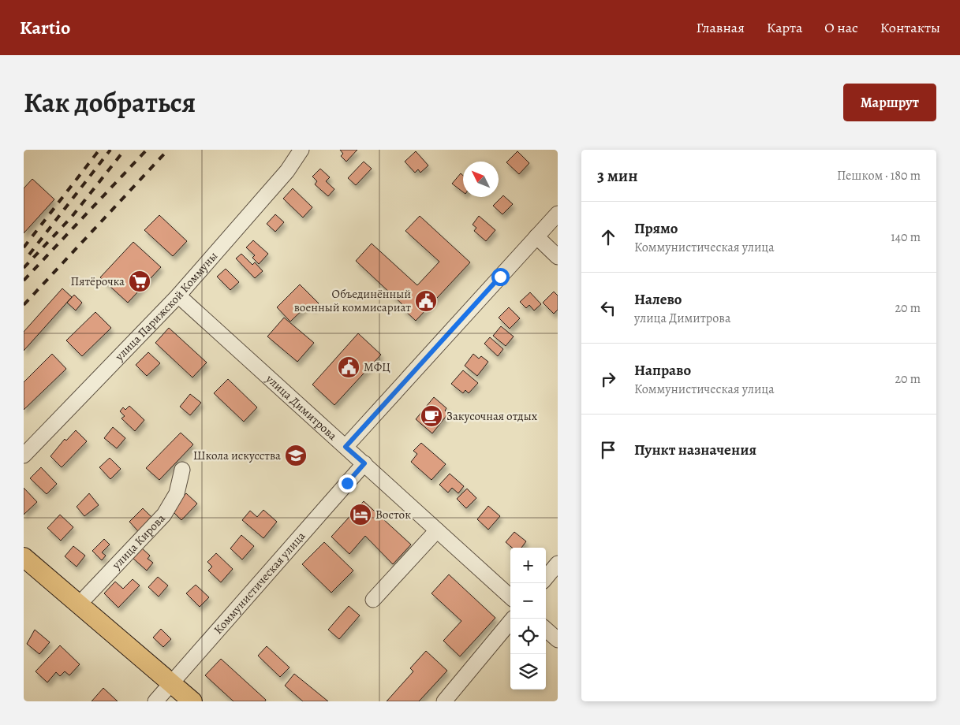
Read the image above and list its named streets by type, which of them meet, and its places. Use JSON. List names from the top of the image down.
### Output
{
  "streets": {
    "street": [
      "улица Парижской Коммуны",
      "улица Димитрова",
      "улица Кирова",
      "Коммунистическая улица"
    ]
  },
  "crossings": [
    ["улица Парижской Коммуны", "улица Димитрова"],
    ["улица Димитрова", "Коммунистическая улица"]
  ],
  "places": {
    "supermarket": ["Пятёрочка"],
    "public building": ["Объединённый военный коммисариат", "МФЦ"],
    "cafe": ["Закусочная отдых"],
    "school or university": ["Школа искусства"],
    "hotel": ["Восток"]
  },
  "north": "top left",
  "page": {
    "header": "Kartio",
    "nav": [
      "Главная",
      "Карта",
      "О нас",
      "Контакты"
    ],
    "title": "Как добраться",
    "buttons": "Маршрут",
    "heading": ["3 мин", "Пешком · 180 m"],
    "list": [
      ["Прямо", "Коммунистическая улица", "140 m"],
      ["Налево", "улица Димитрова", "20 m"],
      ["Направо", "Коммунистическая улица", "20 m"],
      "Пункт назначения"
    ],
    "map_buttons": ["+", "−"]
  }
}
